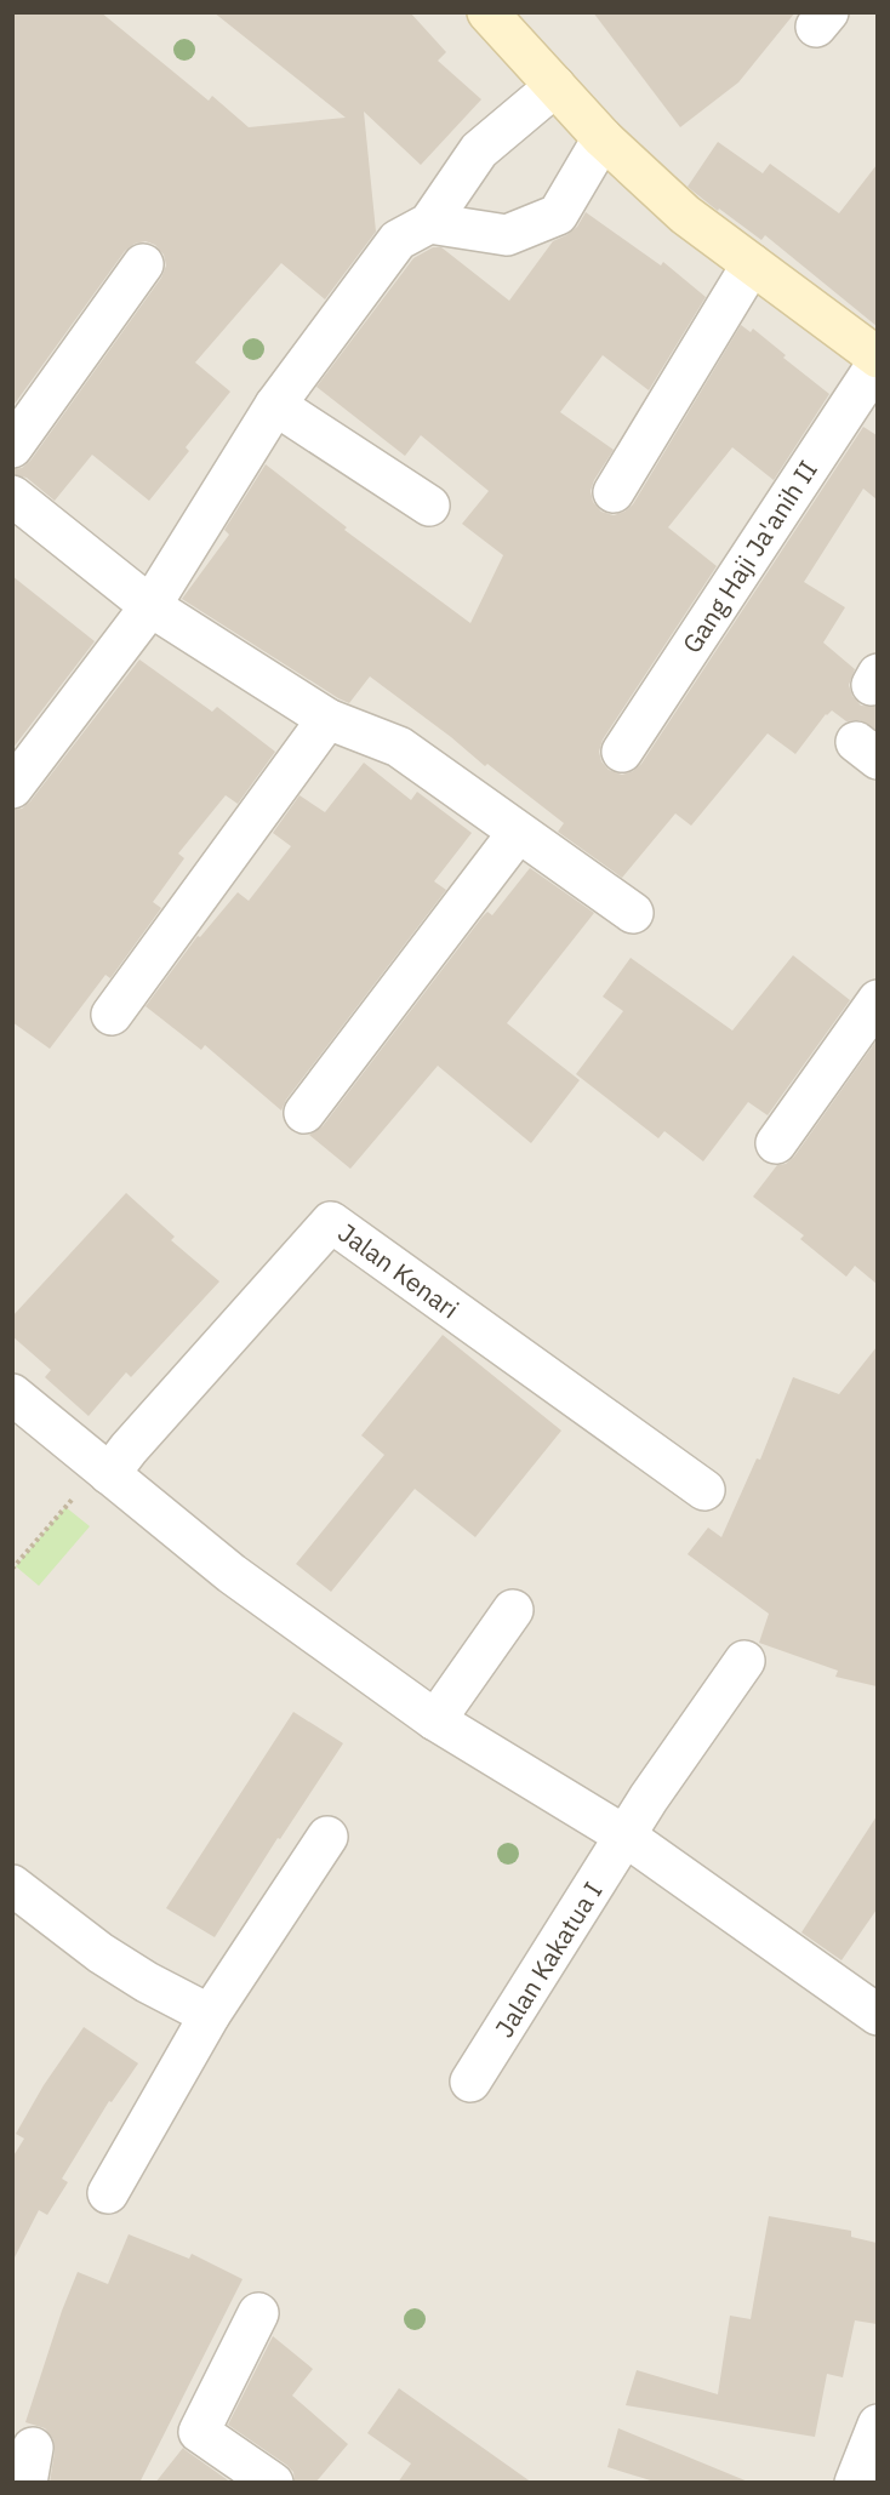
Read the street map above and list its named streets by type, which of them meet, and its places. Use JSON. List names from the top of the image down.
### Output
{
  "streets": {
    "street": ["Gang Haji Ja'anih II", "Jalan Kenari", "Jalan Kakatua I"]
  }
}
